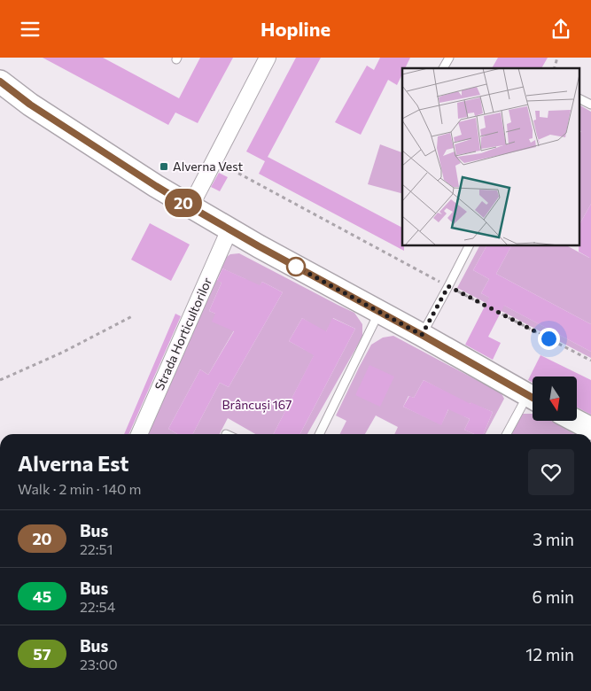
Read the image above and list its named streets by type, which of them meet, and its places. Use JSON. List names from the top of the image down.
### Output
{
  "streets": {
    "street": ["Strada Horticultorilor"]
  },
  "parks": ["Brâncuși 167"],
  "places": {
    "transit": ["Alverna Vest"]
  },
  "lines": ["bus line 20"],
  "north": "bottom",
  "page": {
    "header": "Hopline",
    "on_map": "20",
    "heading": ["Alverna Est", "Walk · 2 min · 140 m"],
    "list": [
      {
        "mark": "20",
        "name": "Bus",
        "note": "22:51",
        "value": "3 min"
      },
      {
        "mark": "45",
        "name": "Bus",
        "note": "22:54",
        "value": "6 min"
      },
      {
        "mark": "57",
        "name": "Bus",
        "note": "23:00",
        "value": "12 min"
      }
    ]
  }
}
